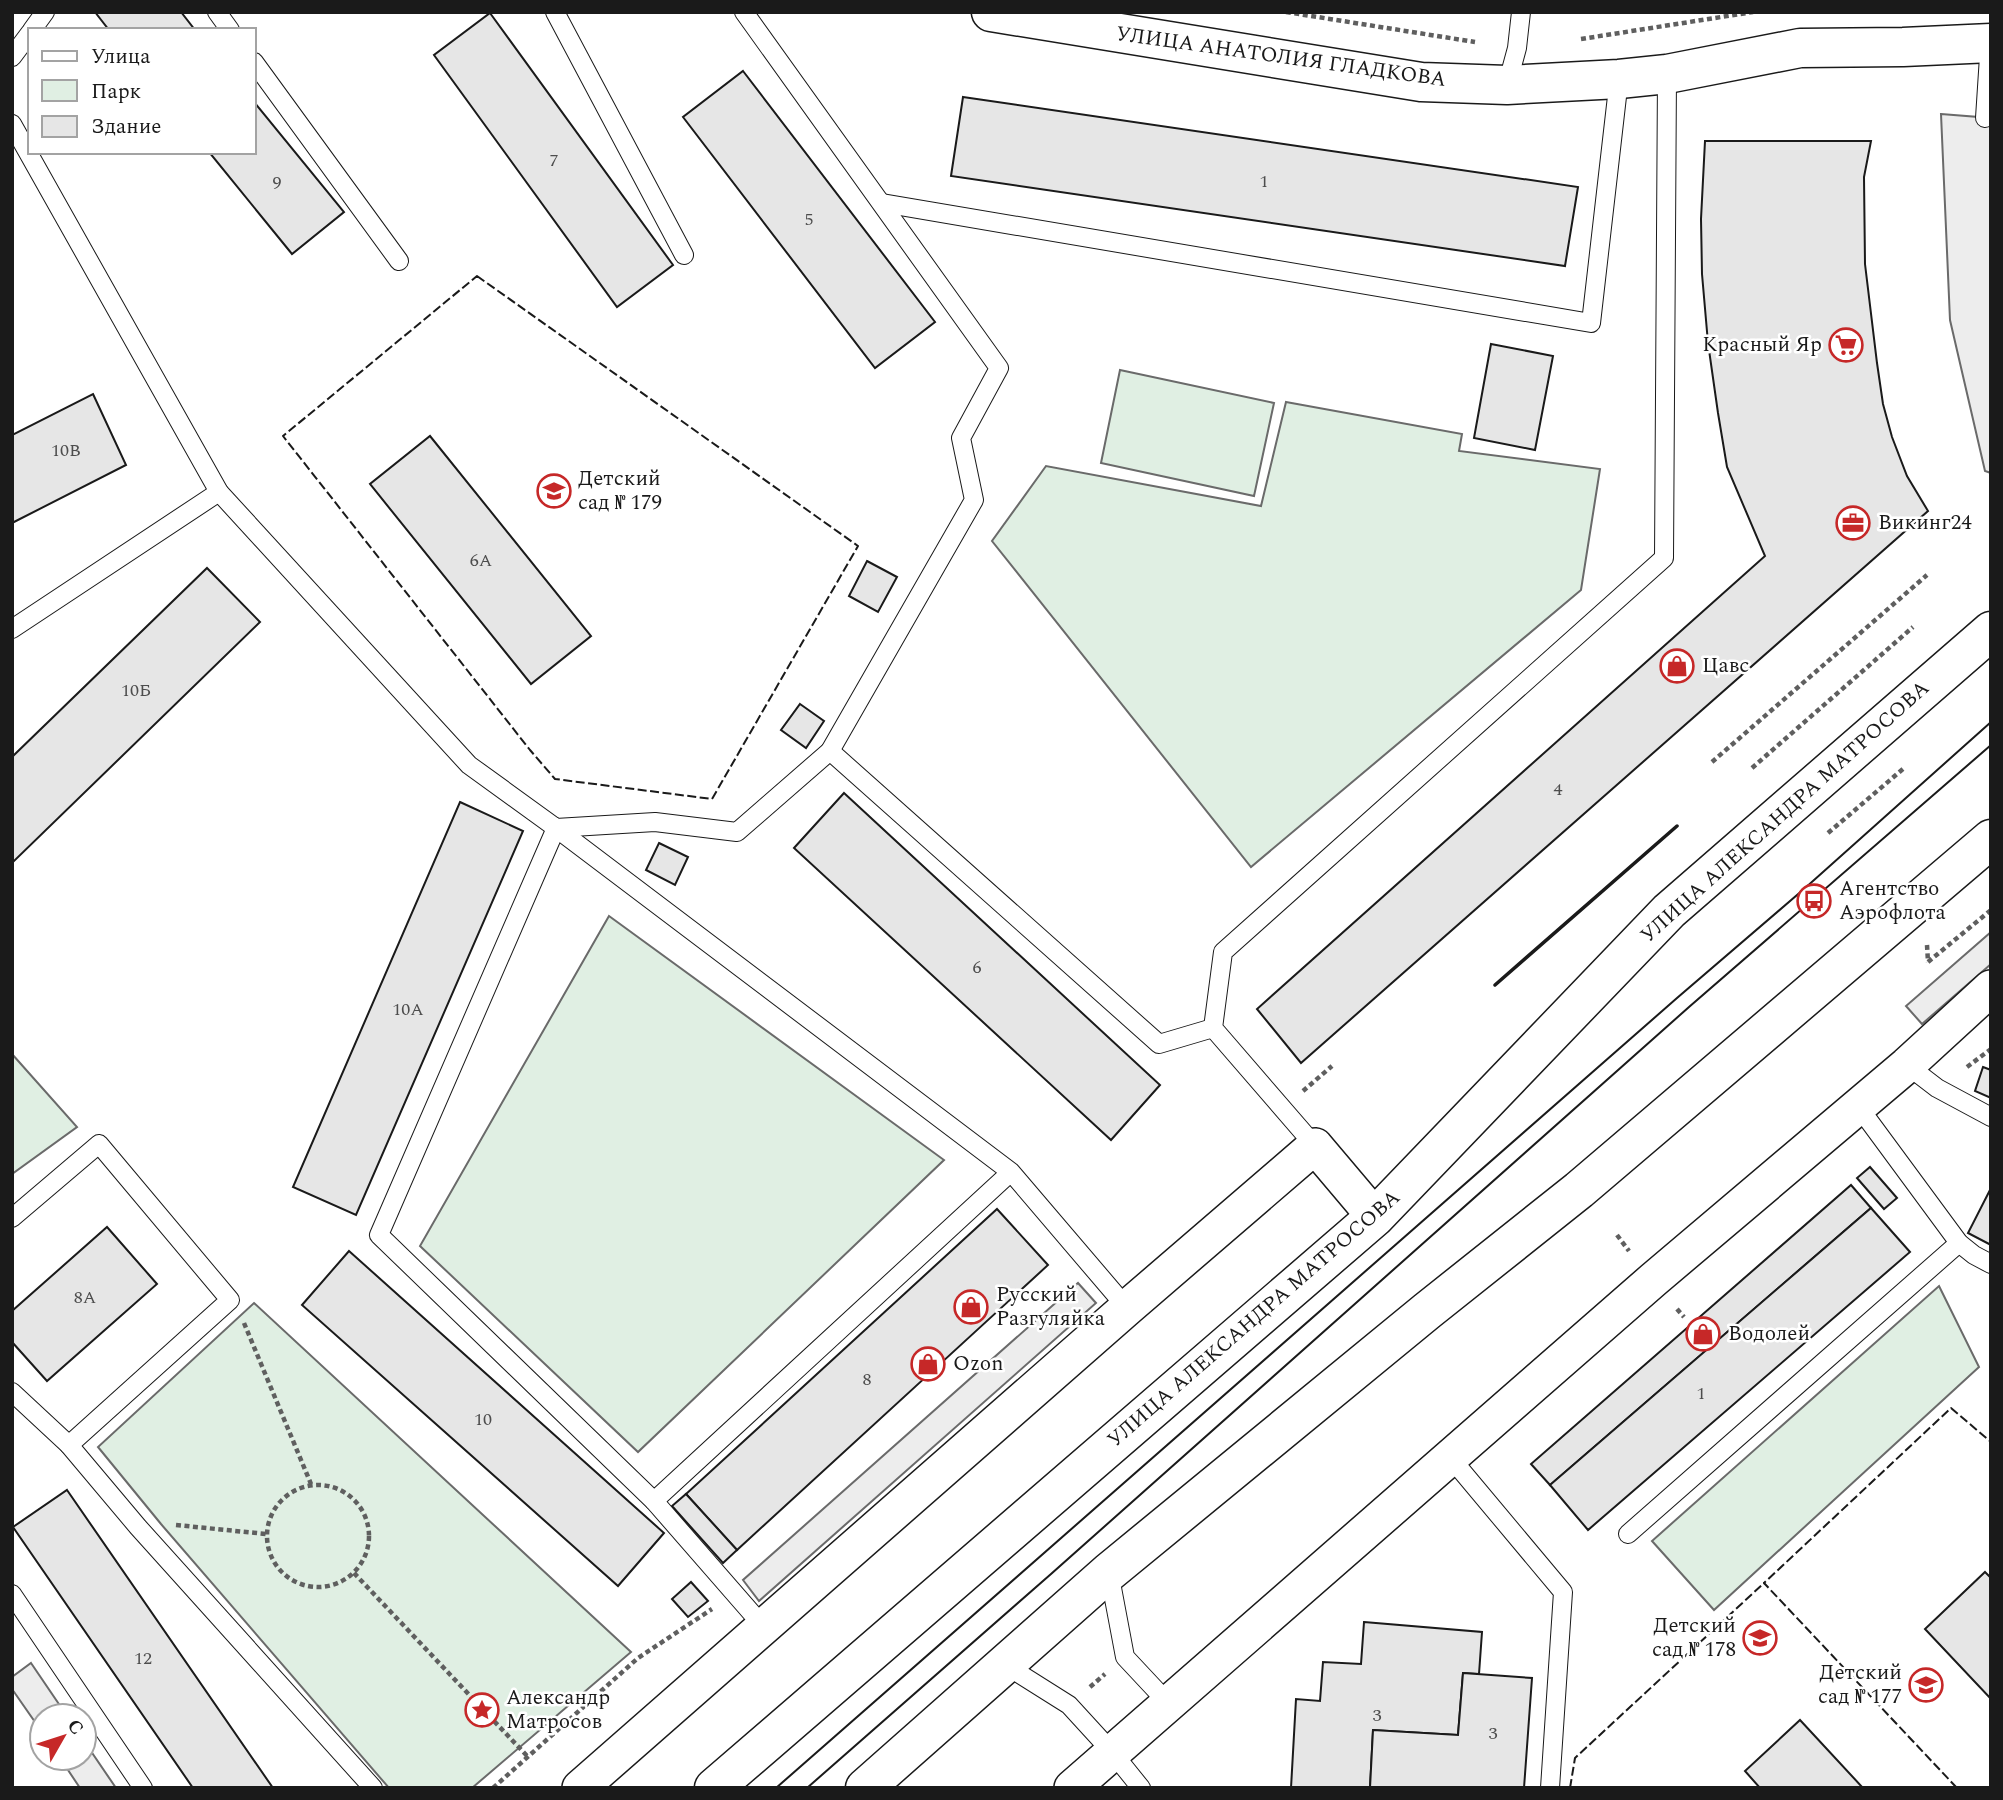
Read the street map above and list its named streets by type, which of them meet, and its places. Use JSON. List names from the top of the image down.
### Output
{
  "streets": {
    "main road": ["УЛИЦА АНАТОЛИЯ ГЛАДКОВА", "УЛИЦА АЛЕКСАНДРА МАТРОСОВА"]
  },
  "places": {
    "supermarket": ["Красный Яр"],
    "school or university": ["Детский сад № 179", "Детский сад № 178", "Детский сад № 177"],
    "office": ["Викинг24"],
    "shop": [
      "Цавс",
      "Русский Разгуляйка",
      "Водолей",
      "Ozon"
    ],
    "bus stop": ["Агентство Аэрофлота"],
    "place": ["Александр Матросов"]
  },
  "house_numbers": [
    "7",
    "1",
    "9",
    "5",
    "10В",
    "6А",
    "10Б",
    "4",
    "6",
    "10А",
    "8А",
    "8",
    "1",
    "10",
    "12",
    "3",
    "3"
  ],
  "legend": ["Улица", "Парк", "Здание"],
  "north": "top right"
}
